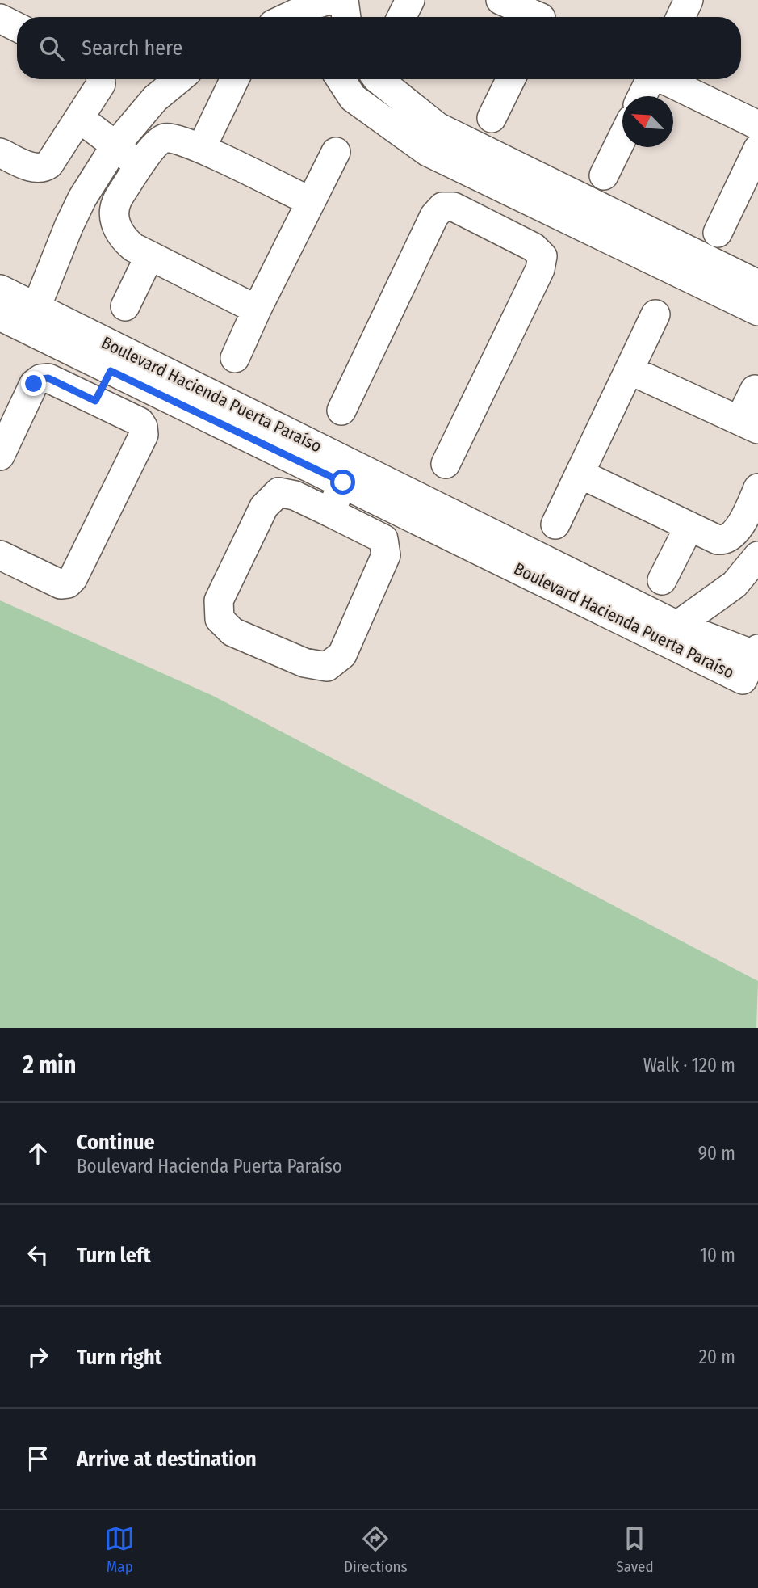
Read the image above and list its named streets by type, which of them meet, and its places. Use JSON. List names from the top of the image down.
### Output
{
  "streets": {
    "street": ["Boulevard Hacienda Puerta Paraíso"]
  },
  "north": "top left",
  "page": {
    "search": "Search here",
    "heading": ["2 min", "Walk · 120 m"],
    "list": [
      ["Continue", "Boulevard Hacienda Puerta Paraíso", "90 m"],
      ["Turn left", "10 m"],
      ["Turn right", "20 m"],
      "Arrive at destination"
    ],
    "nav": ["Map", "Directions", "Saved"]
  }
}
